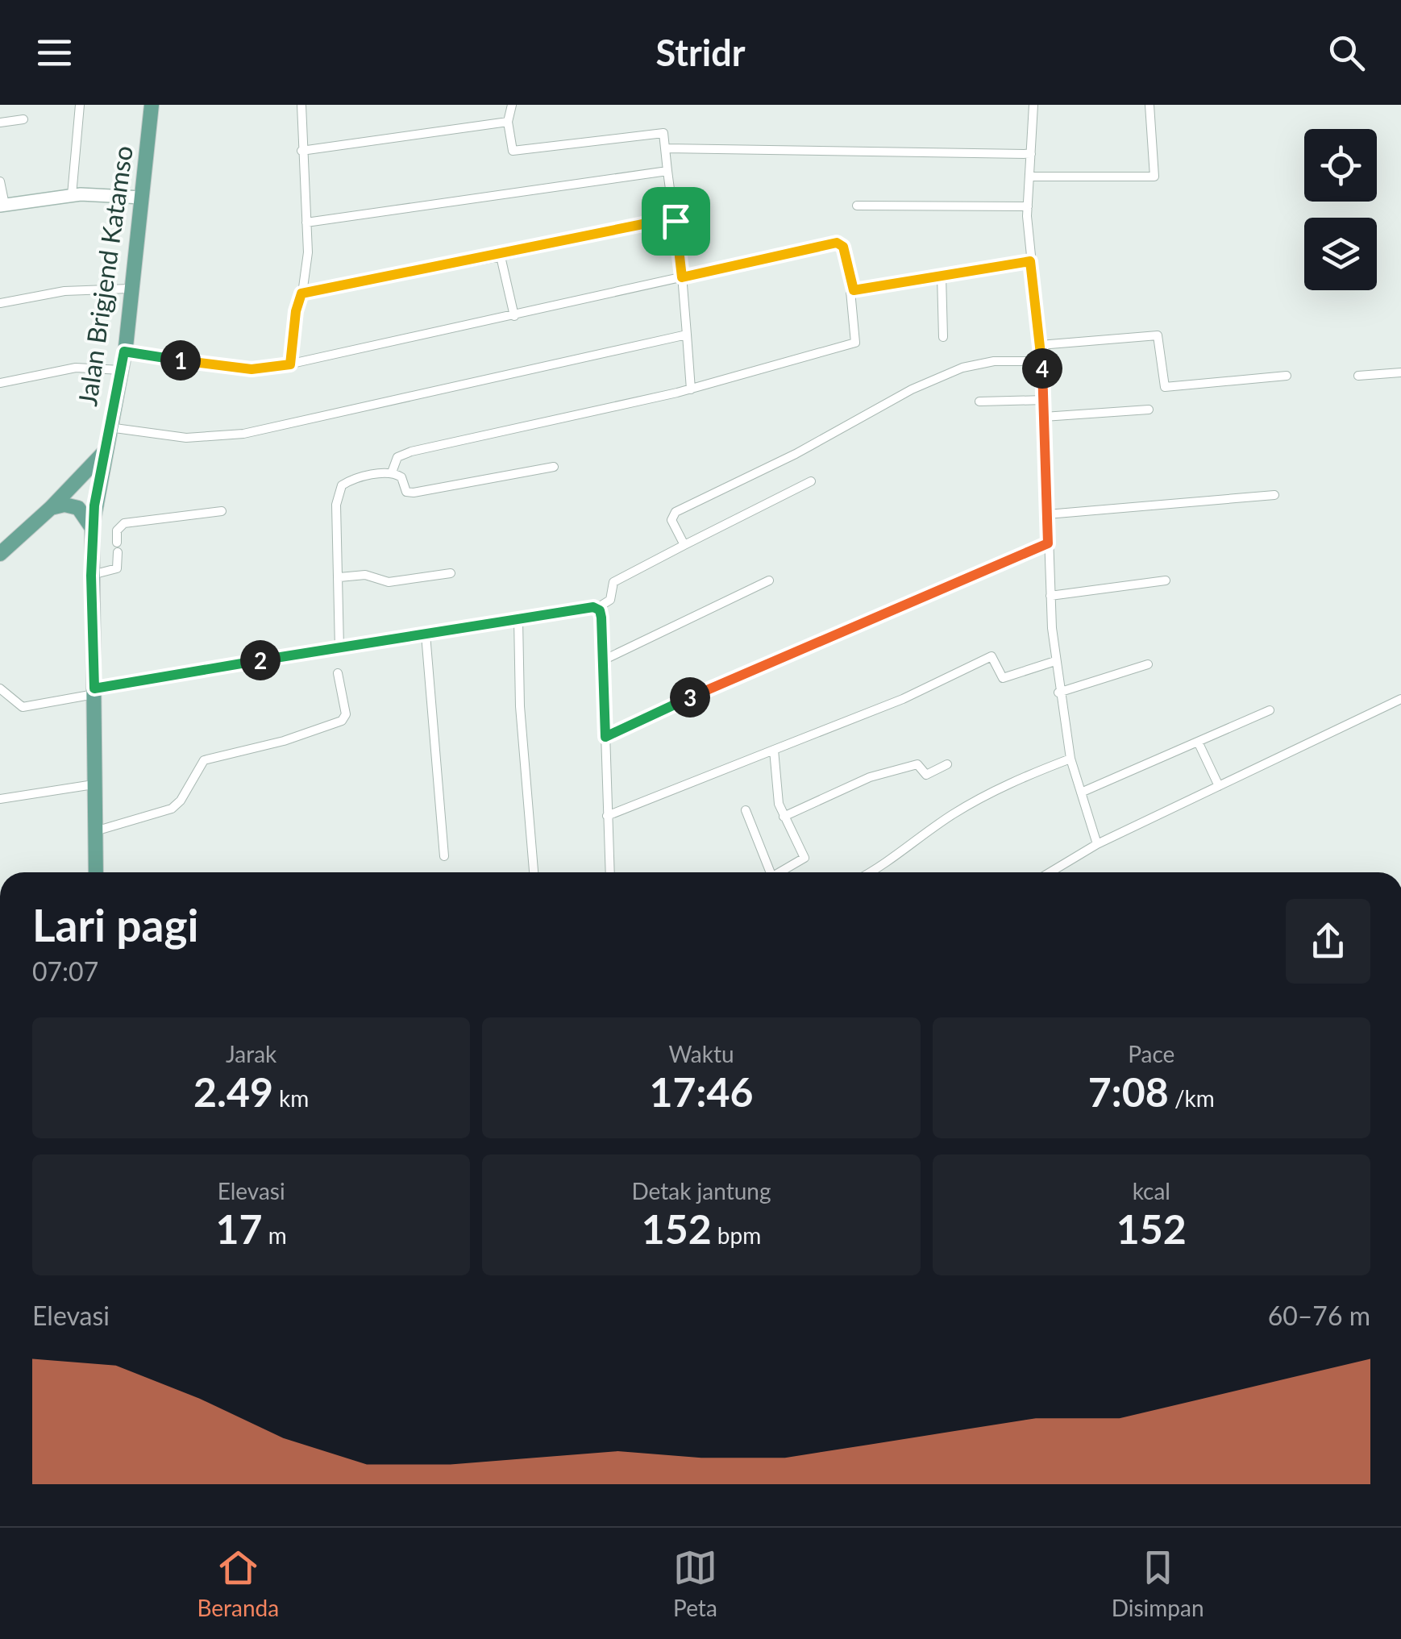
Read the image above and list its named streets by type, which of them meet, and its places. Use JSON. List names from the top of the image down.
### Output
{
  "streets": {
    "main road": ["Jalan Brigjend Katamso"]
  },
  "page": {
    "header": "Stridr",
    "pins": [
      "1",
      "4",
      "2",
      "3"
    ],
    "heading": ["Lari pagi", "07:07"],
    "stats": [
      ["Jarak", "2.49 km"],
      ["Waktu", "17:46"],
      ["Pace", "7:08 /km"],
      ["Elevasi", "17 m"],
      ["Detak jantung", "152 bpm"],
      ["kcal", "152"]
    ],
    "chart": ["Elevasi", "60–76 m"],
    "tabs": ["Beranda", "Peta", "Disimpan"]
  }
}
